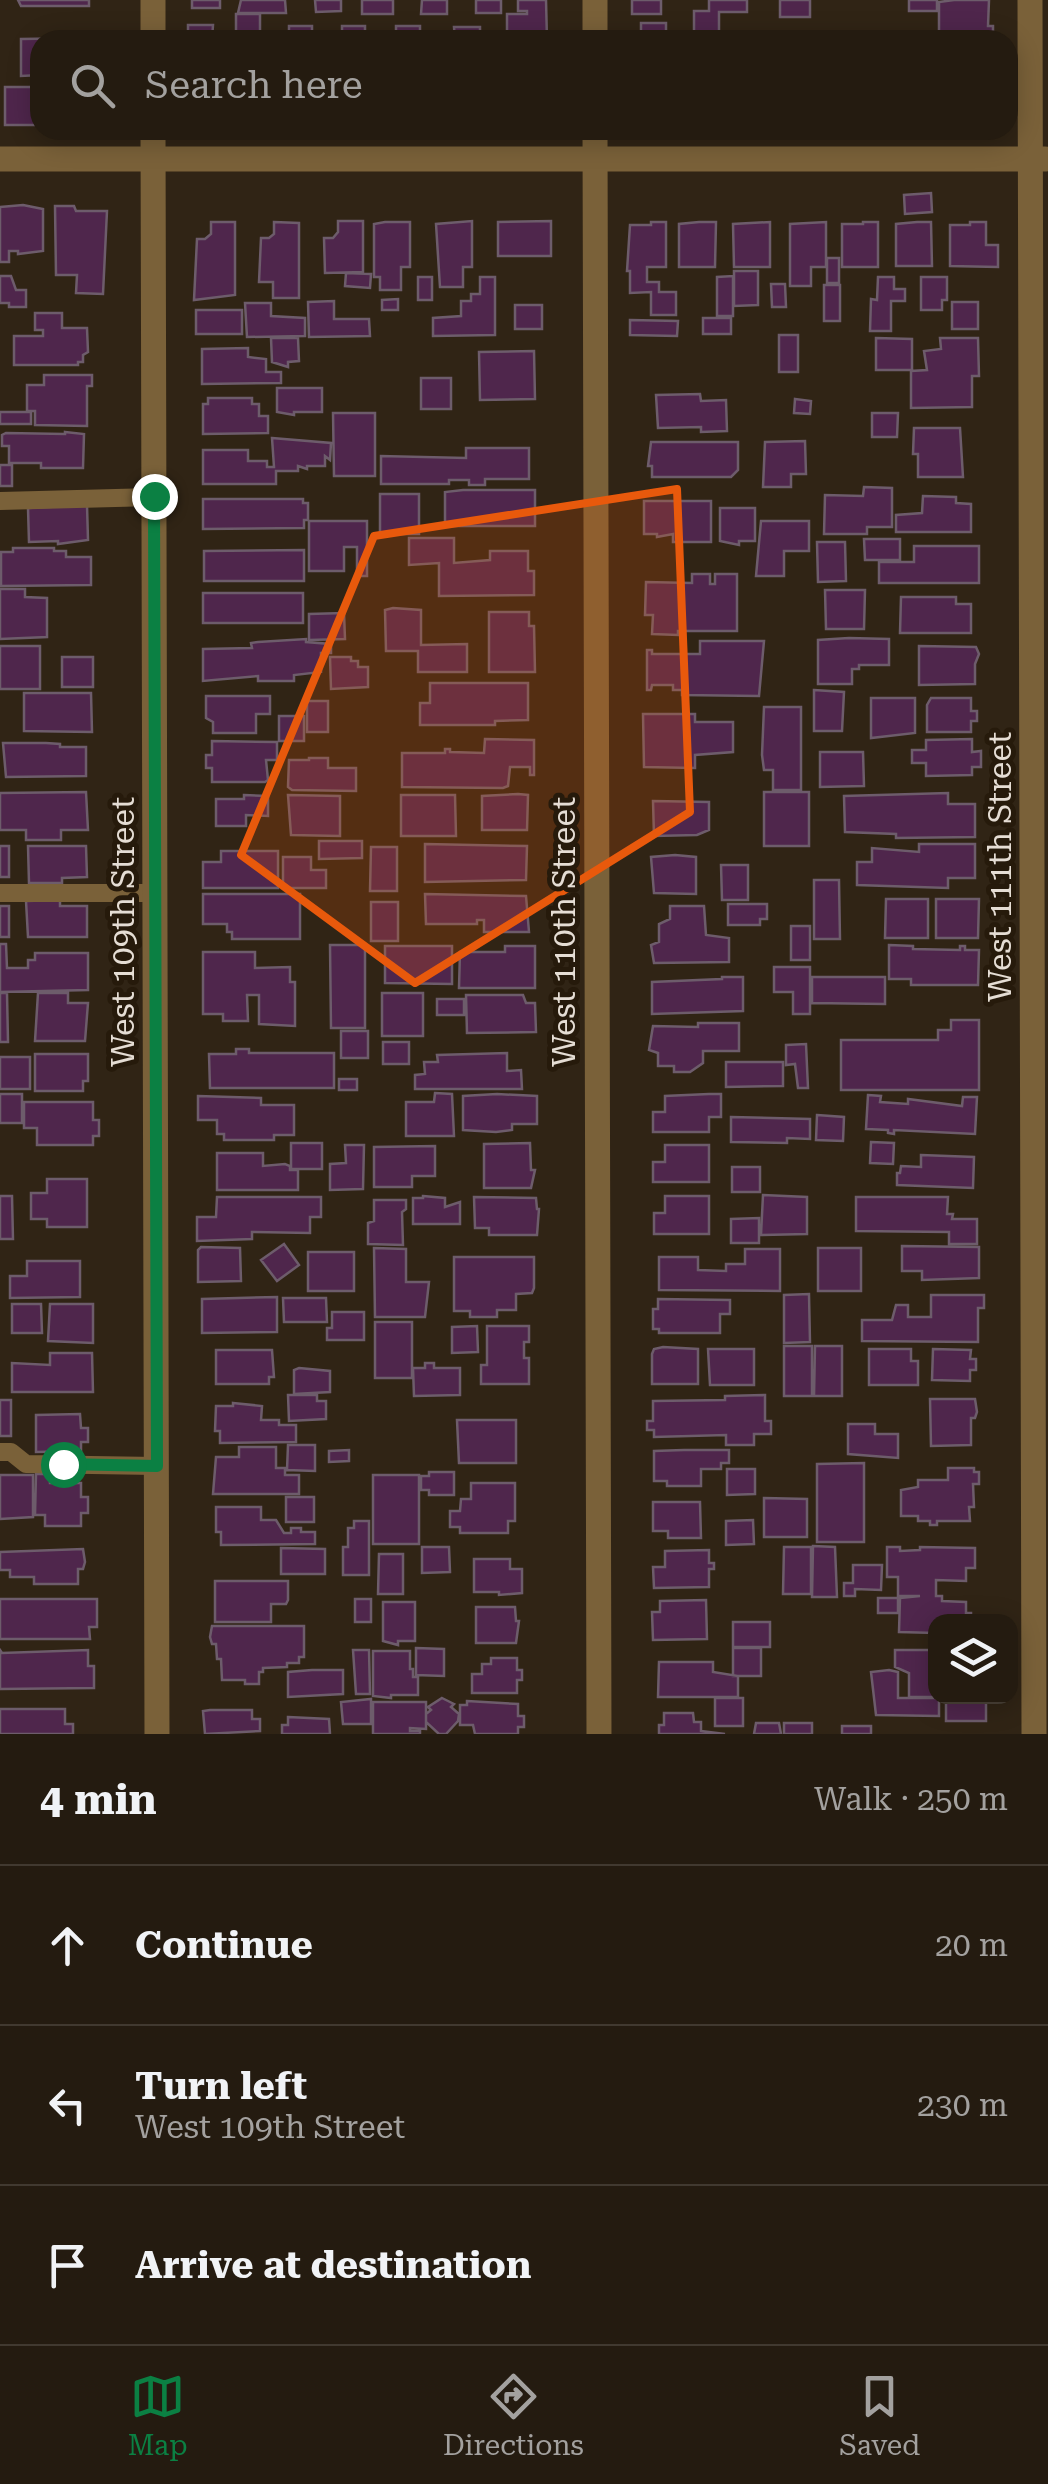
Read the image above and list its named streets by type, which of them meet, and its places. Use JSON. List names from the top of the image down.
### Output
{
  "streets": {
    "street": ["West 111th Street", "West 109th Street", "West 110th Street"]
  },
  "page": {
    "search": "Search here",
    "heading": ["4 min", "Walk · 250 m"],
    "list": [
      ["Continue", "20 m"],
      ["Turn left", "West 109th Street", "230 m"],
      "Arrive at destination"
    ],
    "nav": ["Map", "Directions", "Saved"]
  }
}
